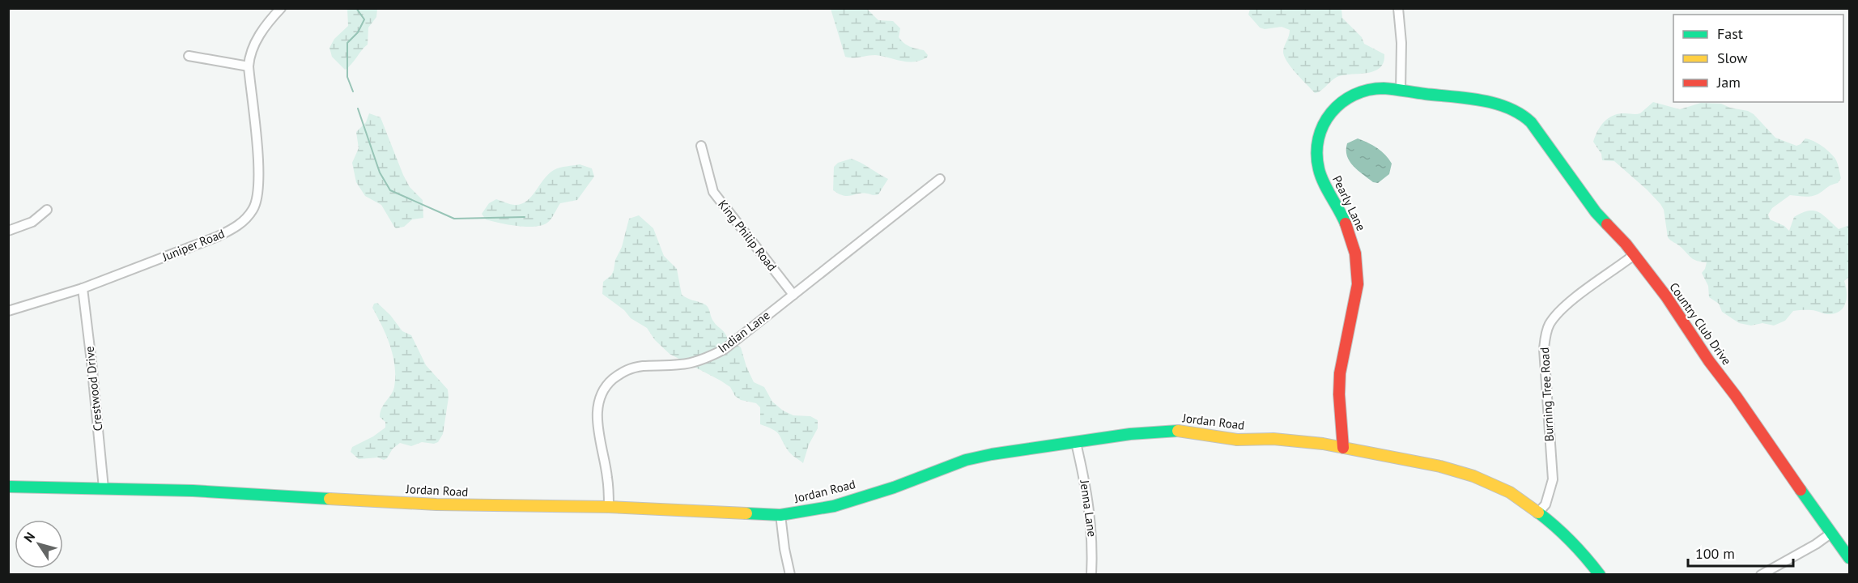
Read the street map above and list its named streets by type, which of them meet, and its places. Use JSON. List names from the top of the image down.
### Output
{
  "streets": {
    "street": [
      "Pearly Lane",
      "King Philip Road",
      "Juniper Road",
      "Country Club Drive",
      "Indian Lane",
      "Crestwood Drive",
      "Burning Tree Road",
      "Jordan Road",
      "Jenna Lane"
    ]
  },
  "crossings": [
    ["Pearly Lane", "Country Club Drive"],
    ["Pearly Lane", "Jordan Road"],
    ["King Philip Road", "Indian Lane"],
    ["Juniper Road", "Crestwood Drive"],
    ["Country Club Drive", "Burning Tree Road"],
    ["Indian Lane", "Jordan Road"],
    ["Crestwood Drive", "Jordan Road"],
    ["Burning Tree Road", "Jordan Road"],
    ["Jordan Road", "Jenna Lane"]
  ],
  "legend": ["Fast", "Slow", "Jam"],
  "scale_bar": "100 m",
  "north": "top left"
}
